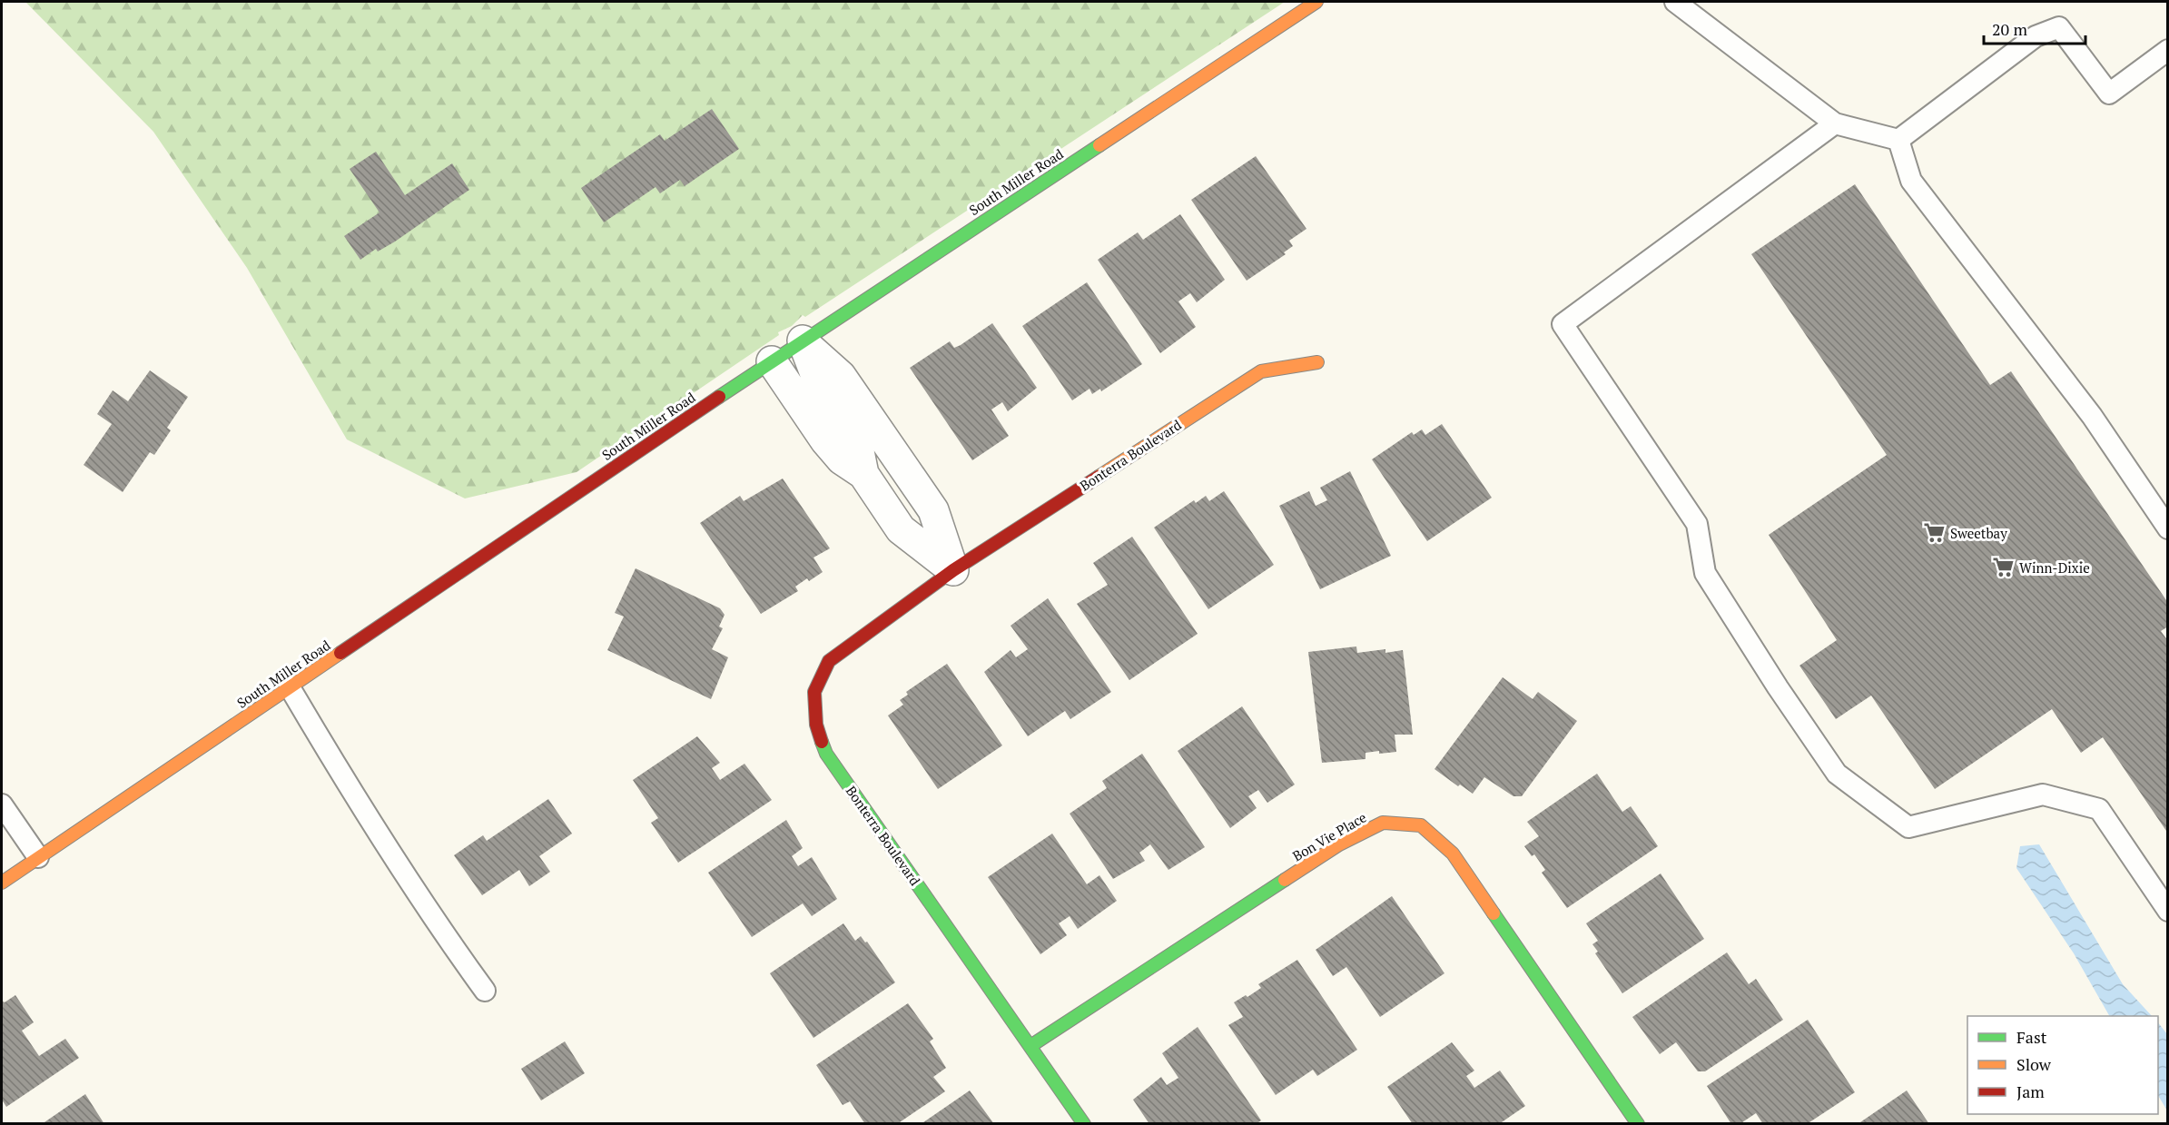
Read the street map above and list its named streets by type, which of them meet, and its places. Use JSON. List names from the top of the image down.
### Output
{
  "streets": {
    "street": ["South Miller Road", "Bonterra Boulevard", "Bon Vie Place"]
  },
  "crossings": [
    ["Bonterra Boulevard", "Bon Vie Place"]
  ],
  "places": {
    "supermarket": ["Sweetbay", "Winn-Dixie"]
  },
  "legend": ["Fast", "Slow", "Jam"],
  "scale_bar": "20 m"
}
